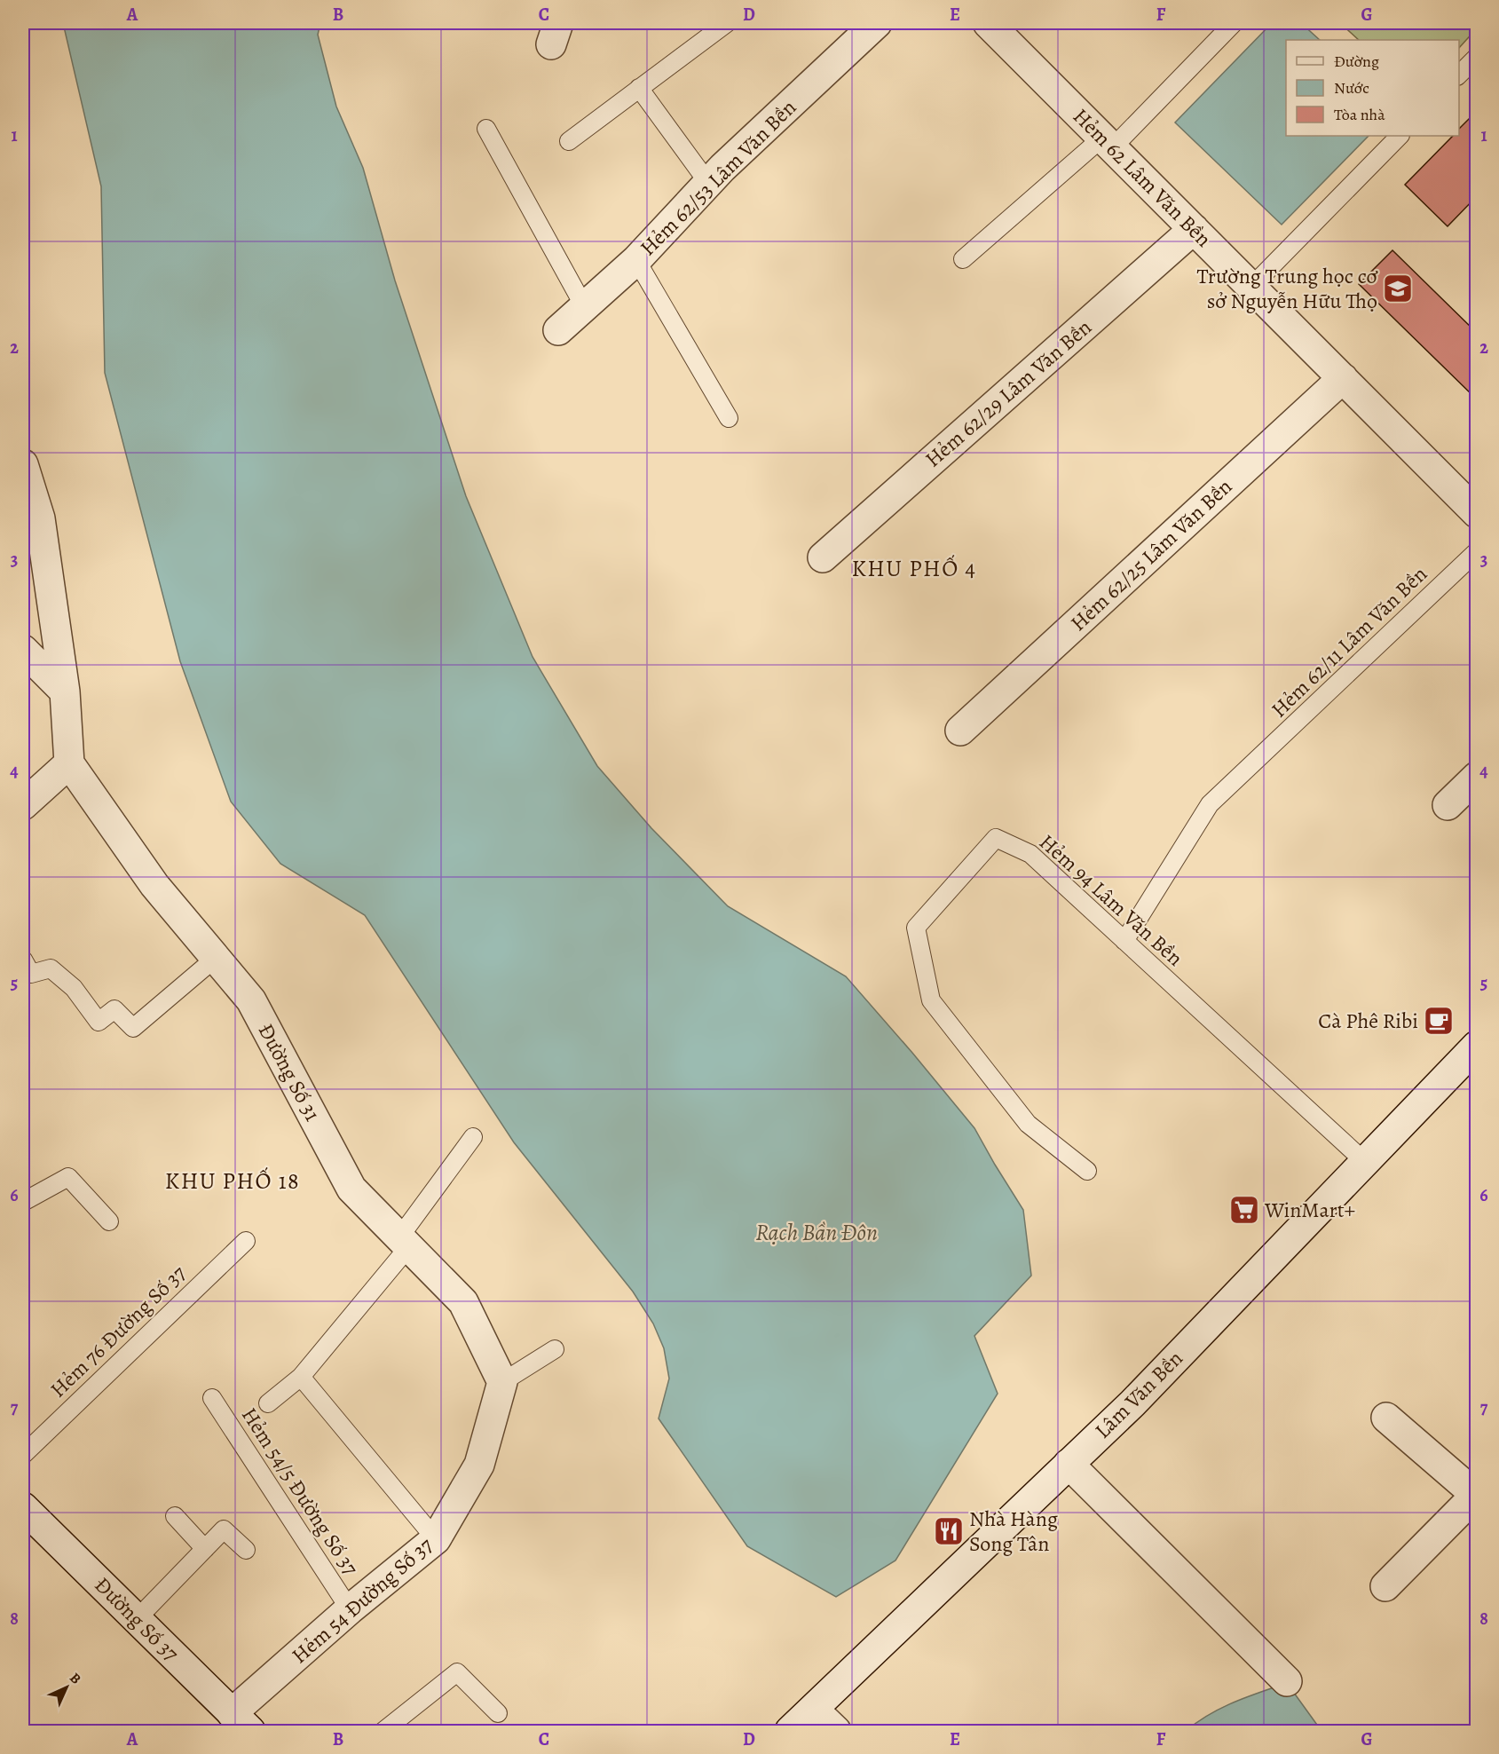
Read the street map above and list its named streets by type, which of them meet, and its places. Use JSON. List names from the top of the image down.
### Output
{
  "streets": {
    "street": [
      "Hẻm 62/53 Lâm Văn Bền",
      "Hẻm 62 Lâm Văn Bền",
      "Hẻm 62/29 Lâm Văn Bền",
      "Hẻm 62/25 Lâm Văn Bền",
      "Đường Số 31",
      "Lâm Văn Bền",
      "Hẻm 54 Đường Số 37",
      "Đường Số 37"
    ],
    "lane": [
      "Hẻm 62/11 Lâm Văn Bền",
      "Hẻm 94 Lâm Văn Bền",
      "Hẻm 76 Đường Số 37",
      "Hẻm 54/5 Đường Số 37"
    ]
  },
  "crossings": [
    ["Hẻm 62 Lâm Văn Bền", "Hẻm 62/29 Lâm Văn Bền"],
    ["Hẻm 62 Lâm Văn Bền", "Hẻm 62/25 Lâm Văn Bền"],
    ["Hẻm 62/11 Lâm Văn Bền", "Hẻm 94 Lâm Văn Bền"],
    ["Hẻm 94 Lâm Văn Bền", "Lâm Văn Bền"],
    ["Đường Số 31", "Hẻm 54 Đường Số 37"],
    ["Hẻm 54/5 Đường Số 37", "Hẻm 54 Đường Số 37"],
    ["Hẻm 54 Đường Số 37", "Đường Số 37"]
  ],
  "districts": ["KHU PHỐ 4", "KHU PHỐ 18"],
  "water": ["Rạch Bần Đôn"],
  "places": {
    "school or university": ["Trường Trung học cơ sở Nguyễn Hữu Thọ"],
    "cafe": ["Cà Phê Ribi"],
    "supermarket": ["WinMart+"],
    "restaurant": ["Nhà Hàng Song Tân"]
  },
  "legend": ["Đường", "Nước", "Tòa nhà"],
  "north": "top right",
  "grid": {
    "columns": [
      "A",
      "B",
      "C",
      "D",
      "E",
      "F",
      "G"
    ],
    "rows": [
      "1",
      "2",
      "3",
      "4",
      "5",
      "6",
      "7",
      "8"
    ]
  }
}
